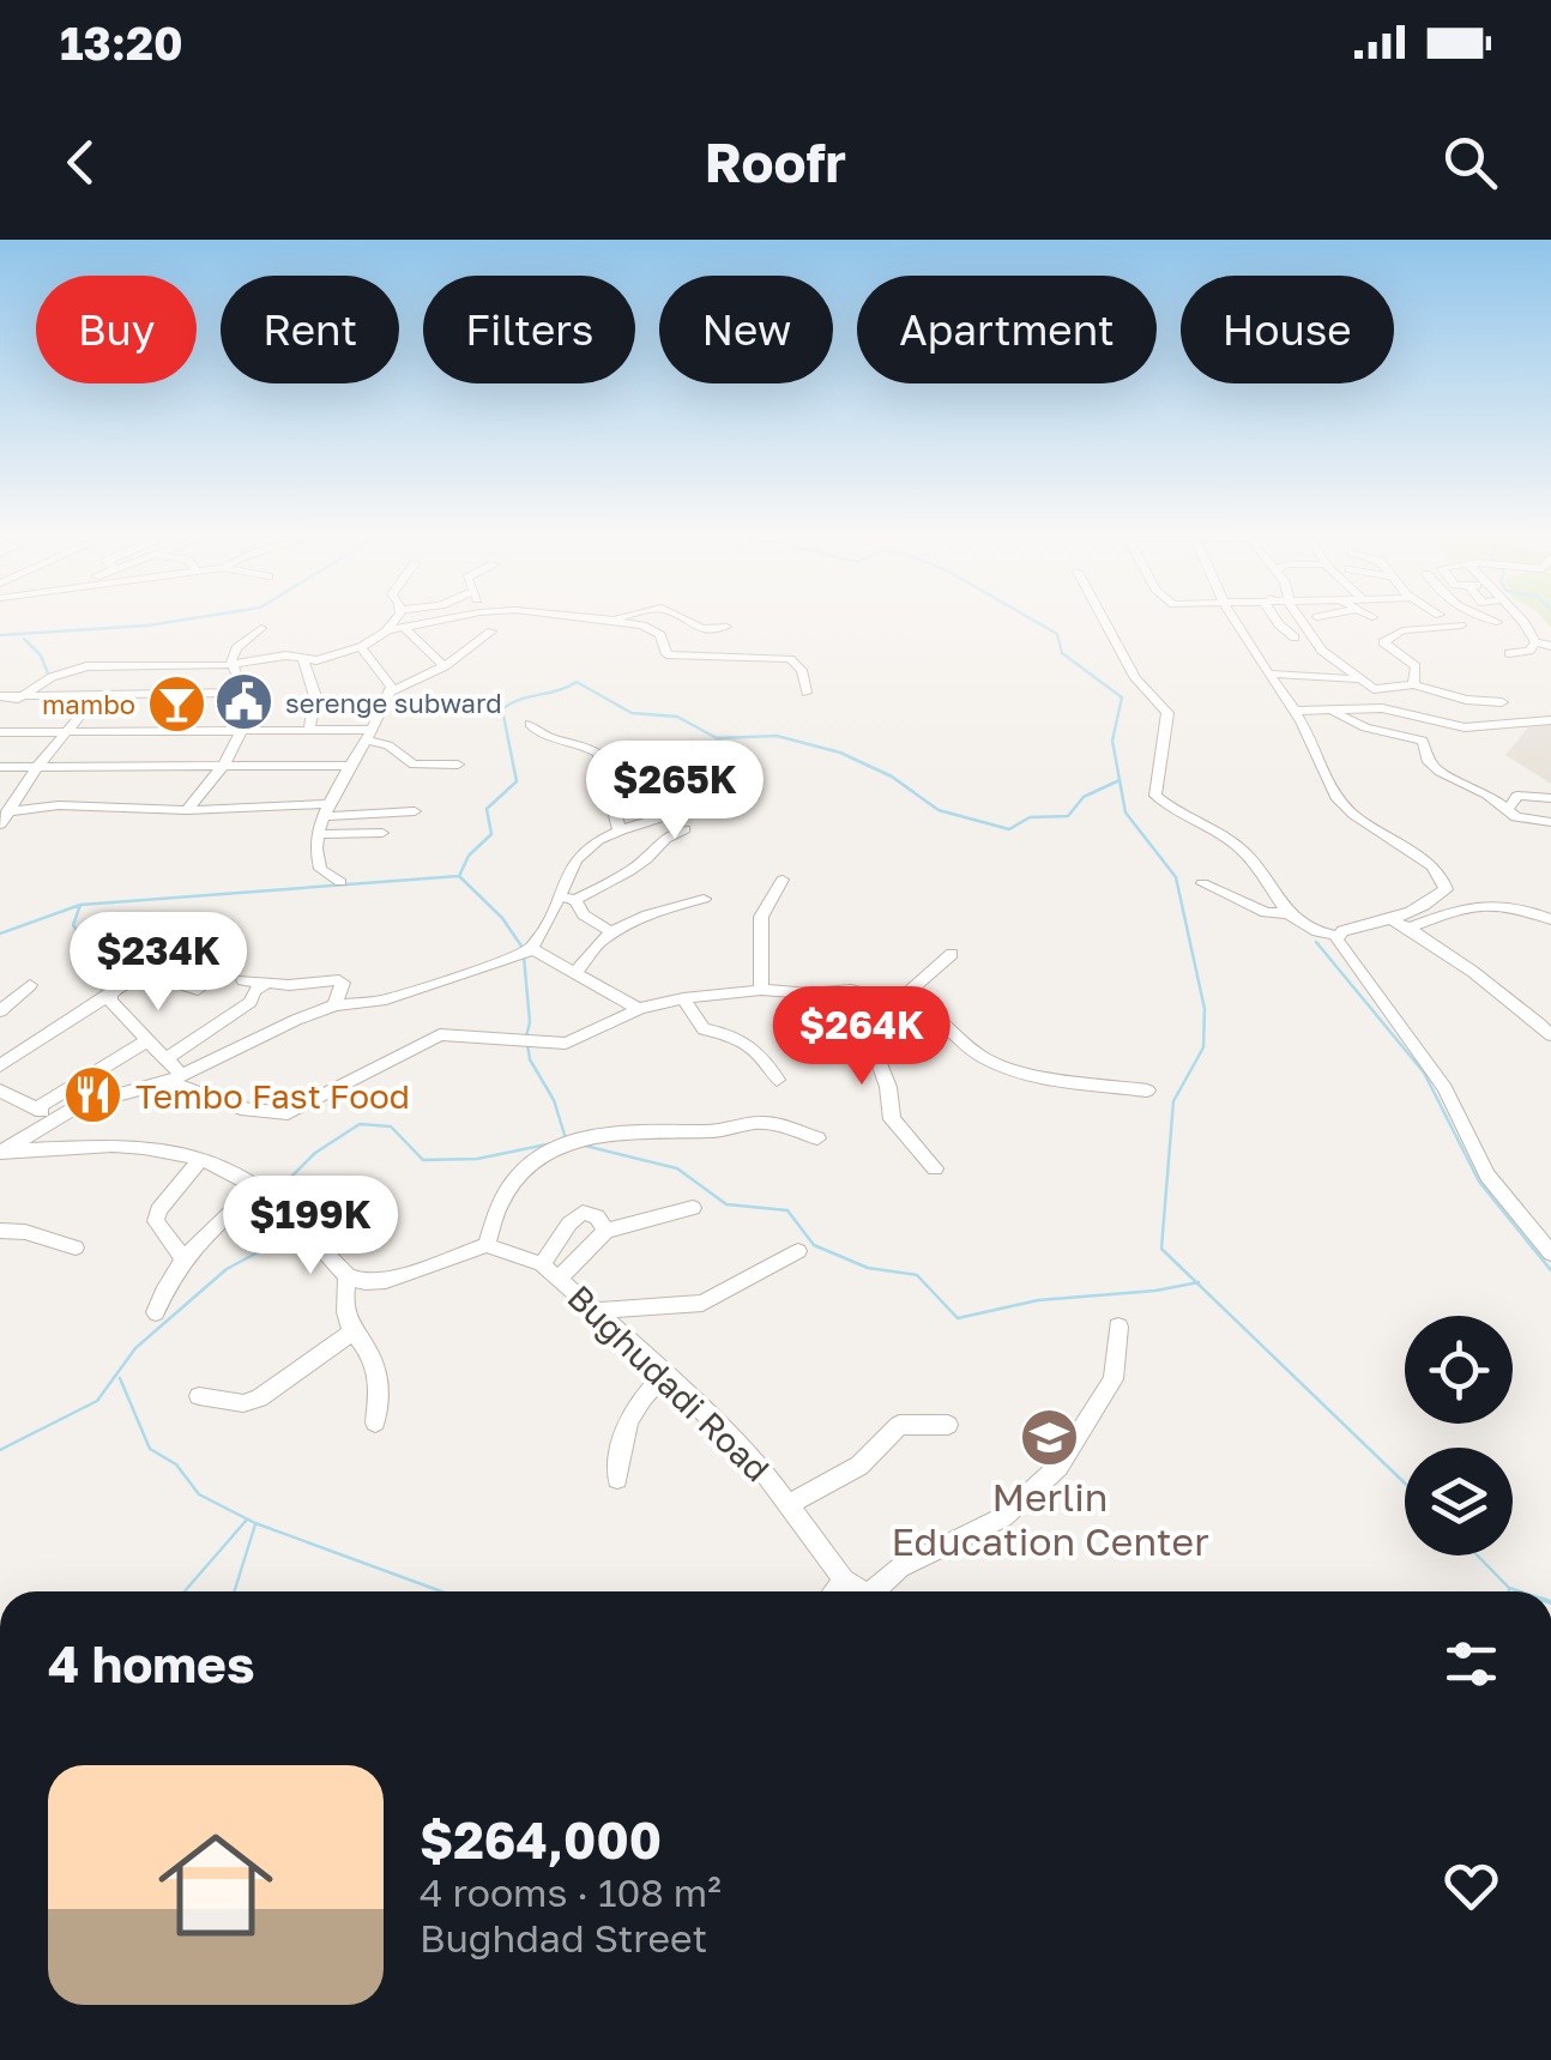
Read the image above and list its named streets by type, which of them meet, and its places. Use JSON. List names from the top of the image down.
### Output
{
  "streets": {
    "street": ["Bughudadi Road"]
  },
  "places": {
    "public building": ["serenge subward"],
    "bar": ["mambo"],
    "restaurant": ["Tembo Fast Food"],
    "school or university": ["Merlin Education Center"]
  },
  "page": {
    "status": "13:20",
    "header": "Roofr",
    "chip": [
      "Buy",
      "Rent",
      "Filters",
      "New",
      "Apartment",
      "House"
    ],
    "price": [
      "$265K",
      "$234K",
      "$264K",
      "$199K"
    ],
    "heading": "4 homes",
    "list": [
      {
        "name": "$264,000",
        "note": "4 rooms · 108 m² · Bughdad Street"
      }
    ]
  }
}
